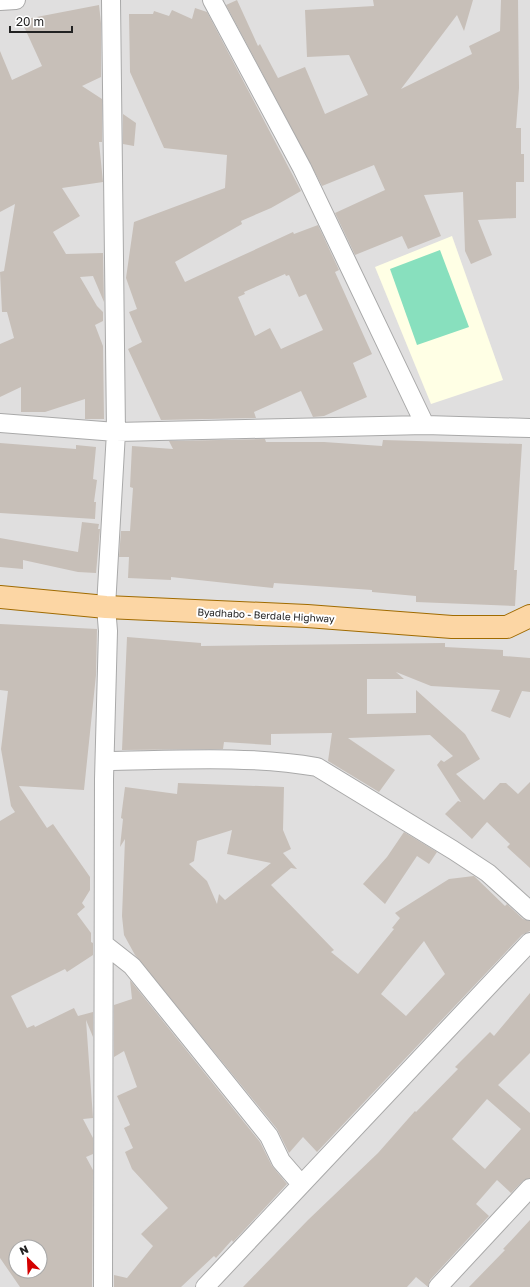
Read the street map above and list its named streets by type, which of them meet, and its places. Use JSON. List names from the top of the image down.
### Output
{
  "streets": {
    "main road": ["Byadhabo - Berdale Highway"]
  },
  "scale_bar": "20 m",
  "north": "top left"
}
